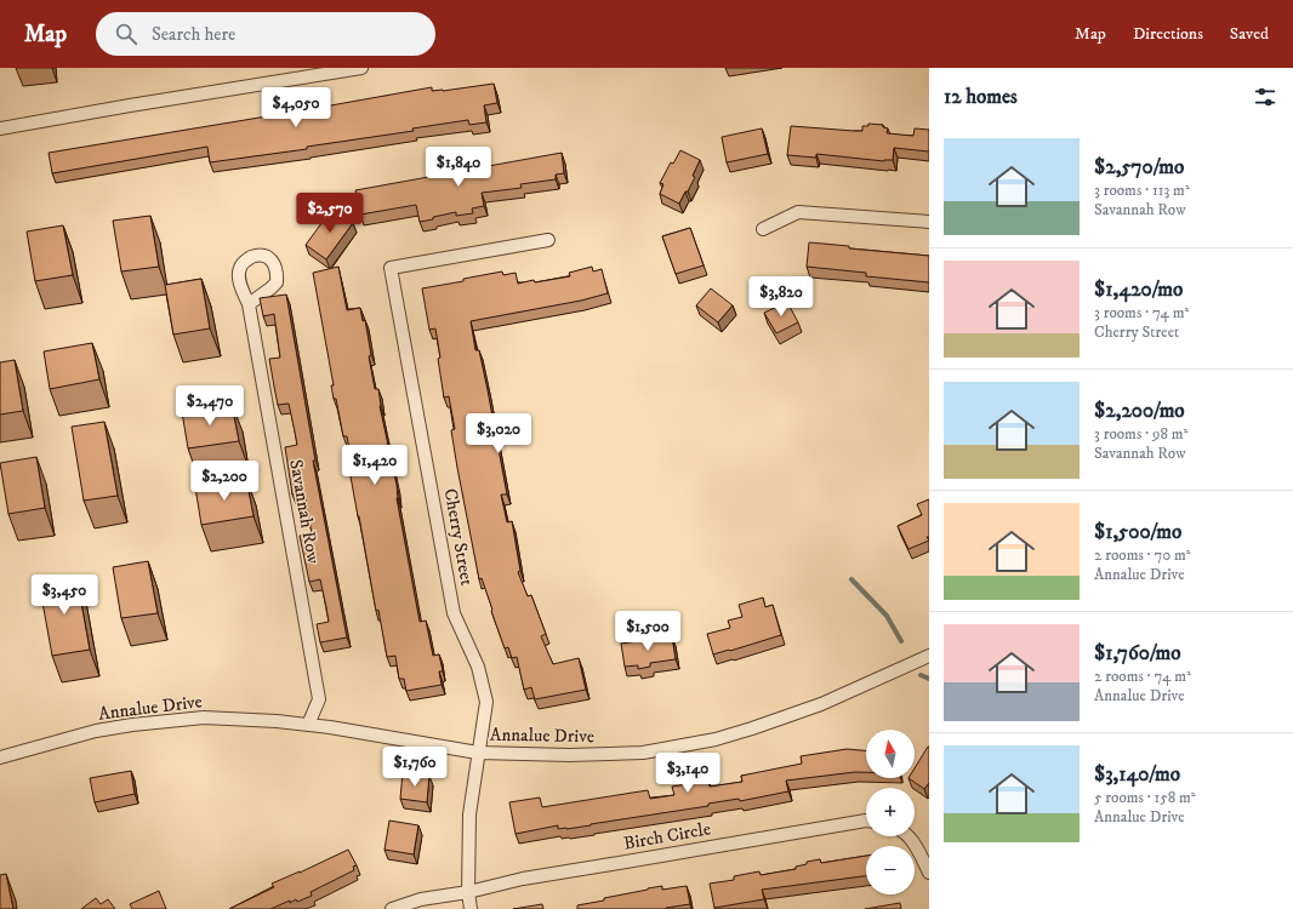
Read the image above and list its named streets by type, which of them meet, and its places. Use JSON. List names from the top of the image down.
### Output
{
  "streets": {
    "street": [
      "Savannah Row",
      "Cherry Street",
      "Annalue Drive",
      "Birch Circle"
    ]
  },
  "crossings": [
    ["Savannah Row", "Annalue Drive"],
    ["Cherry Street", "Annalue Drive"],
    ["Cherry Street", "Birch Circle"]
  ],
  "north": "top",
  "page": {
    "header": "Map",
    "search": "Search here",
    "nav": ["Map", "Directions", "Saved"],
    "heading": "12 homes",
    "price": [
      "$4,050",
      "$1,840",
      "$2,570",
      "$3,820",
      "$2,470",
      "$3,020",
      "$1,420",
      "$2,200",
      "$3,450",
      "$1,500",
      "$1,760",
      "$3,140"
    ],
    "list": [
      {
        "name": "$2,570/mo",
        "note": "3 rooms · 113 m² · Savannah Row"
      },
      {
        "name": "$1,420/mo",
        "note": "3 rooms · 74 m² · Cherry Street"
      },
      {
        "name": "$2,200/mo",
        "note": "3 rooms · 98 m² · Savannah Row"
      },
      {
        "name": "$1,500/mo",
        "note": "2 rooms · 70 m² · Annalue Drive"
      },
      {
        "name": "$1,760/mo",
        "note": "2 rooms · 74 m² · Annalue Drive"
      },
      {
        "name": "$3,140/mo",
        "note": "5 rooms · 158 m² · Annalue Drive"
      }
    ],
    "map_buttons": ["+", "−"]
  }
}
